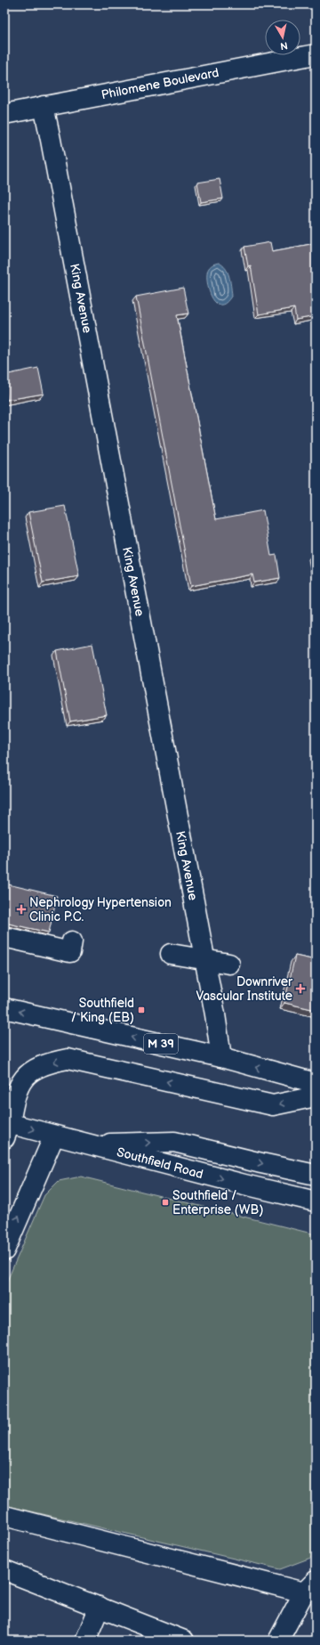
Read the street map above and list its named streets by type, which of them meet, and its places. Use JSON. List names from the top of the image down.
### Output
{
  "streets": {
    "main road": [
      "Philomene Boulevard",
      "King Avenue",
      "M 39",
      "Southfield Road"
    ]
  },
  "crossings": [
    ["Philomene Boulevard", "King Avenue"],
    ["King Avenue", "M 39"]
  ],
  "places": {
    "health": ["Nephrology Hypertension Clinic P.C.", "Downriver Vascular Institute"],
    "transit": ["Southfield / King (EB)", "Southfield / Enterprise (WB)"]
  },
  "north": "bottom"
}
